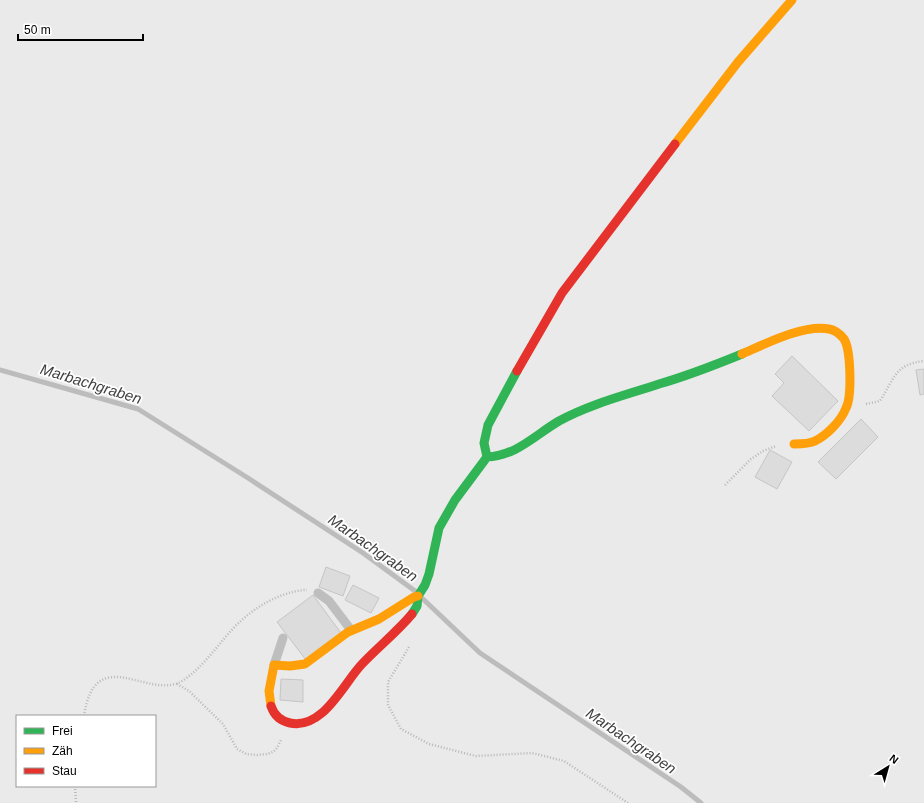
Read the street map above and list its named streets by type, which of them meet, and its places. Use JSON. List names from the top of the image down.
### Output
{
  "water": ["Marbachgraben"],
  "legend": ["Frei", "Zäh", "Stau"],
  "scale_bar": "50 m",
  "north": "top right"
}
